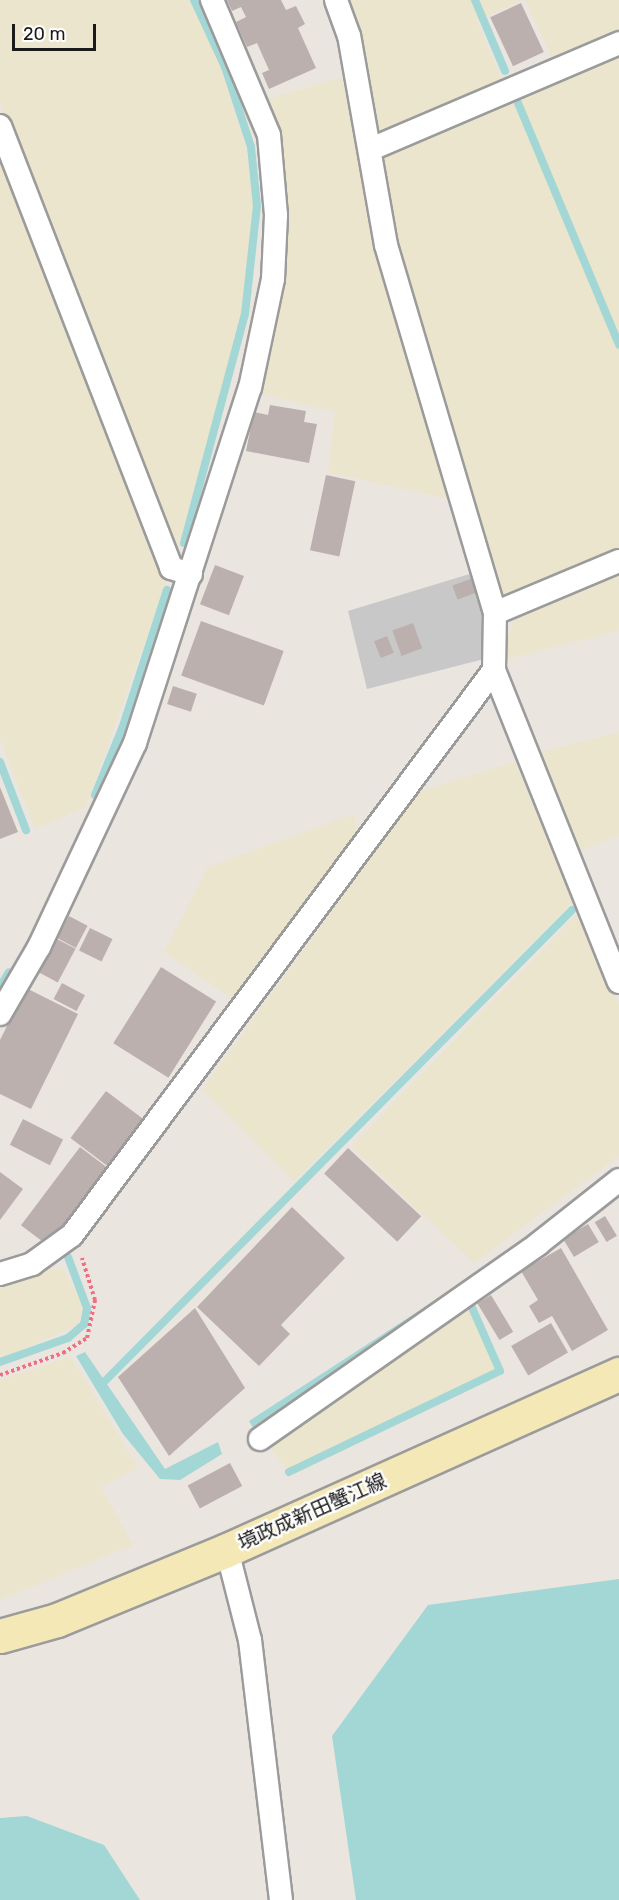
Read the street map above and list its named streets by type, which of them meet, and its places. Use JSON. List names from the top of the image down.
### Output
{
  "streets": {
    "main road": ["境政成新田蟹江線"]
  },
  "scale_bar": "20 m"
}
